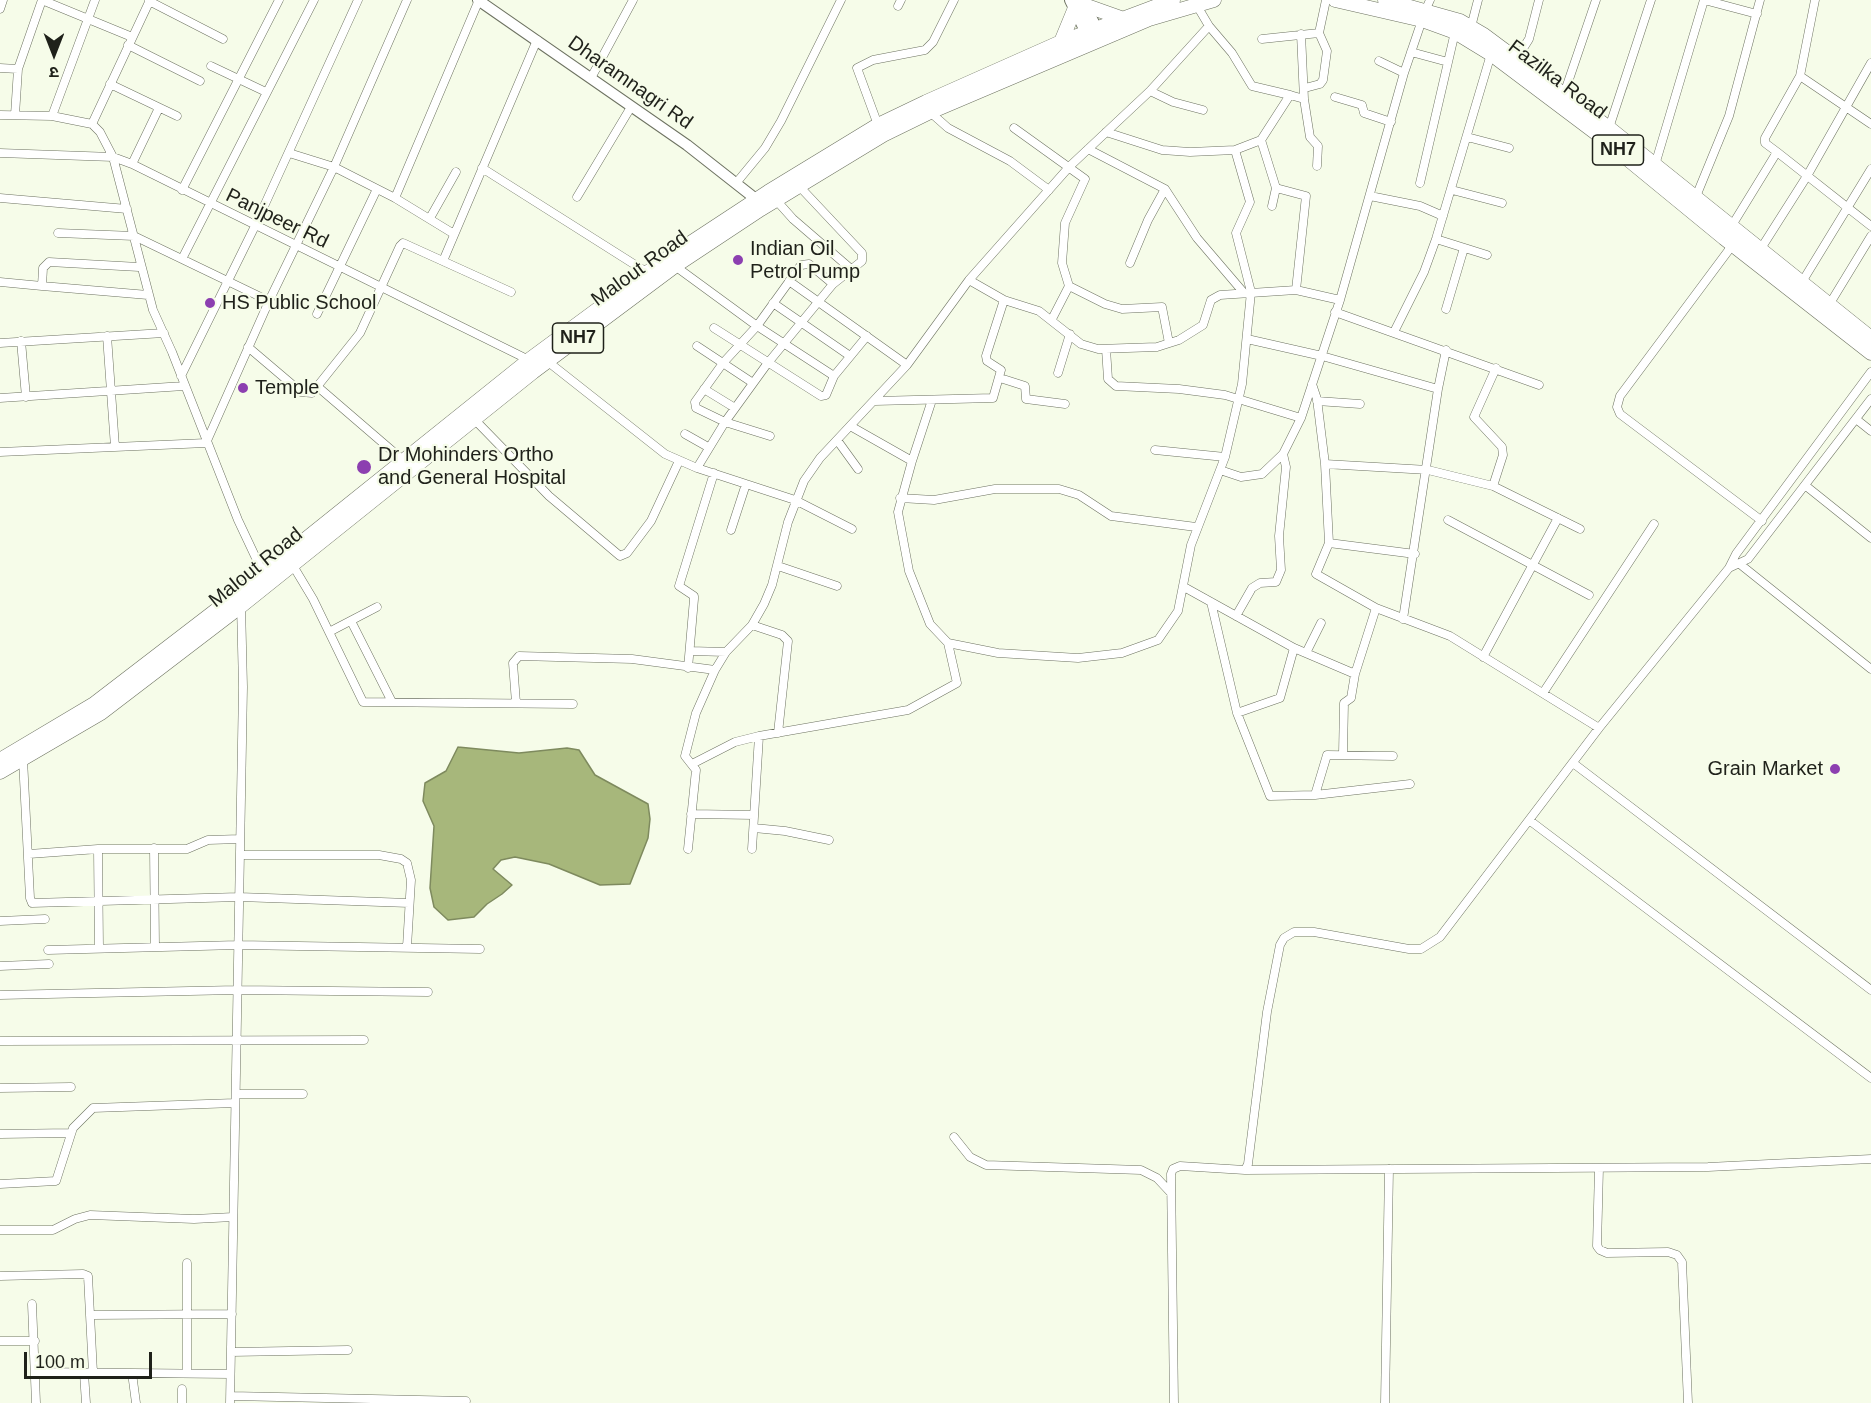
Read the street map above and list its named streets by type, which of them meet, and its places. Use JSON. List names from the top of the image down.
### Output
{
  "streets": {
    "highway": ["Fazilka Road", "NH7", "Malout Road"],
    "street": ["Dharamnagri Rd", "Panjpeer Rd"]
  },
  "crossings": [
    ["Dharamnagri Rd", "Malout Road"],
    ["Panjpeer Rd", "Malout Road"]
  ],
  "places": [
    "Indian Oil Petrol Pump",
    "HS Public School",
    "Temple",
    "Dr Mohinders Ortho and General Hospital",
    "Grain Market"
  ],
  "scale_bar": "100 m",
  "north": "bottom"
}
